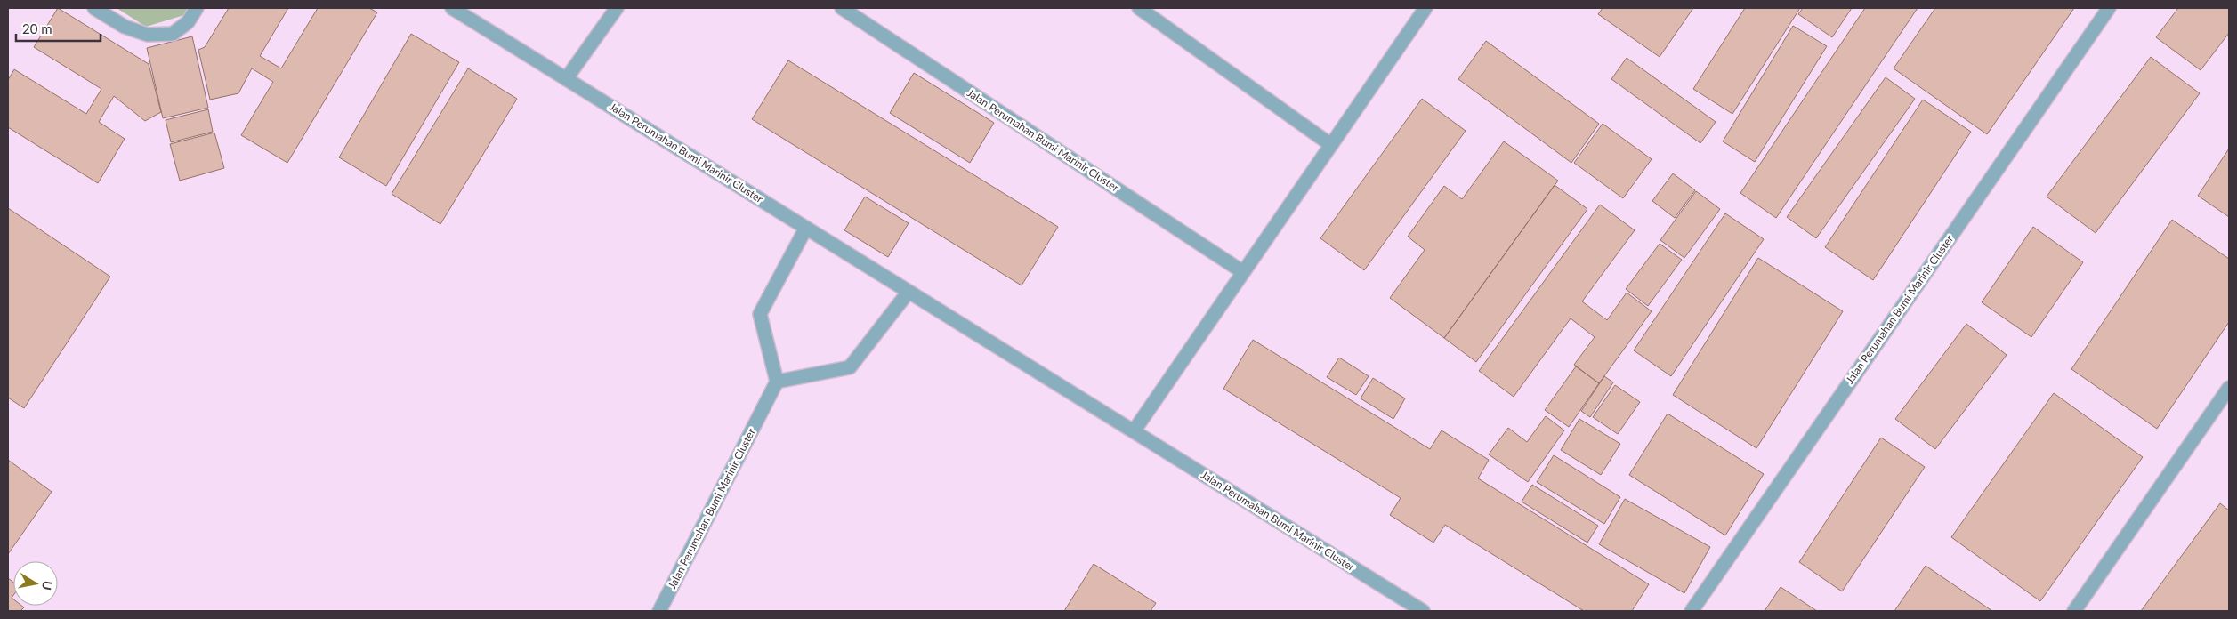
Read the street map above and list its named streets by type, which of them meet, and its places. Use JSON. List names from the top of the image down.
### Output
{
  "streets": {
    "street": ["Jalan Perumahan Bumi Marinir Cluster"]
  },
  "scale_bar": "20 m",
  "north": "right"
}
